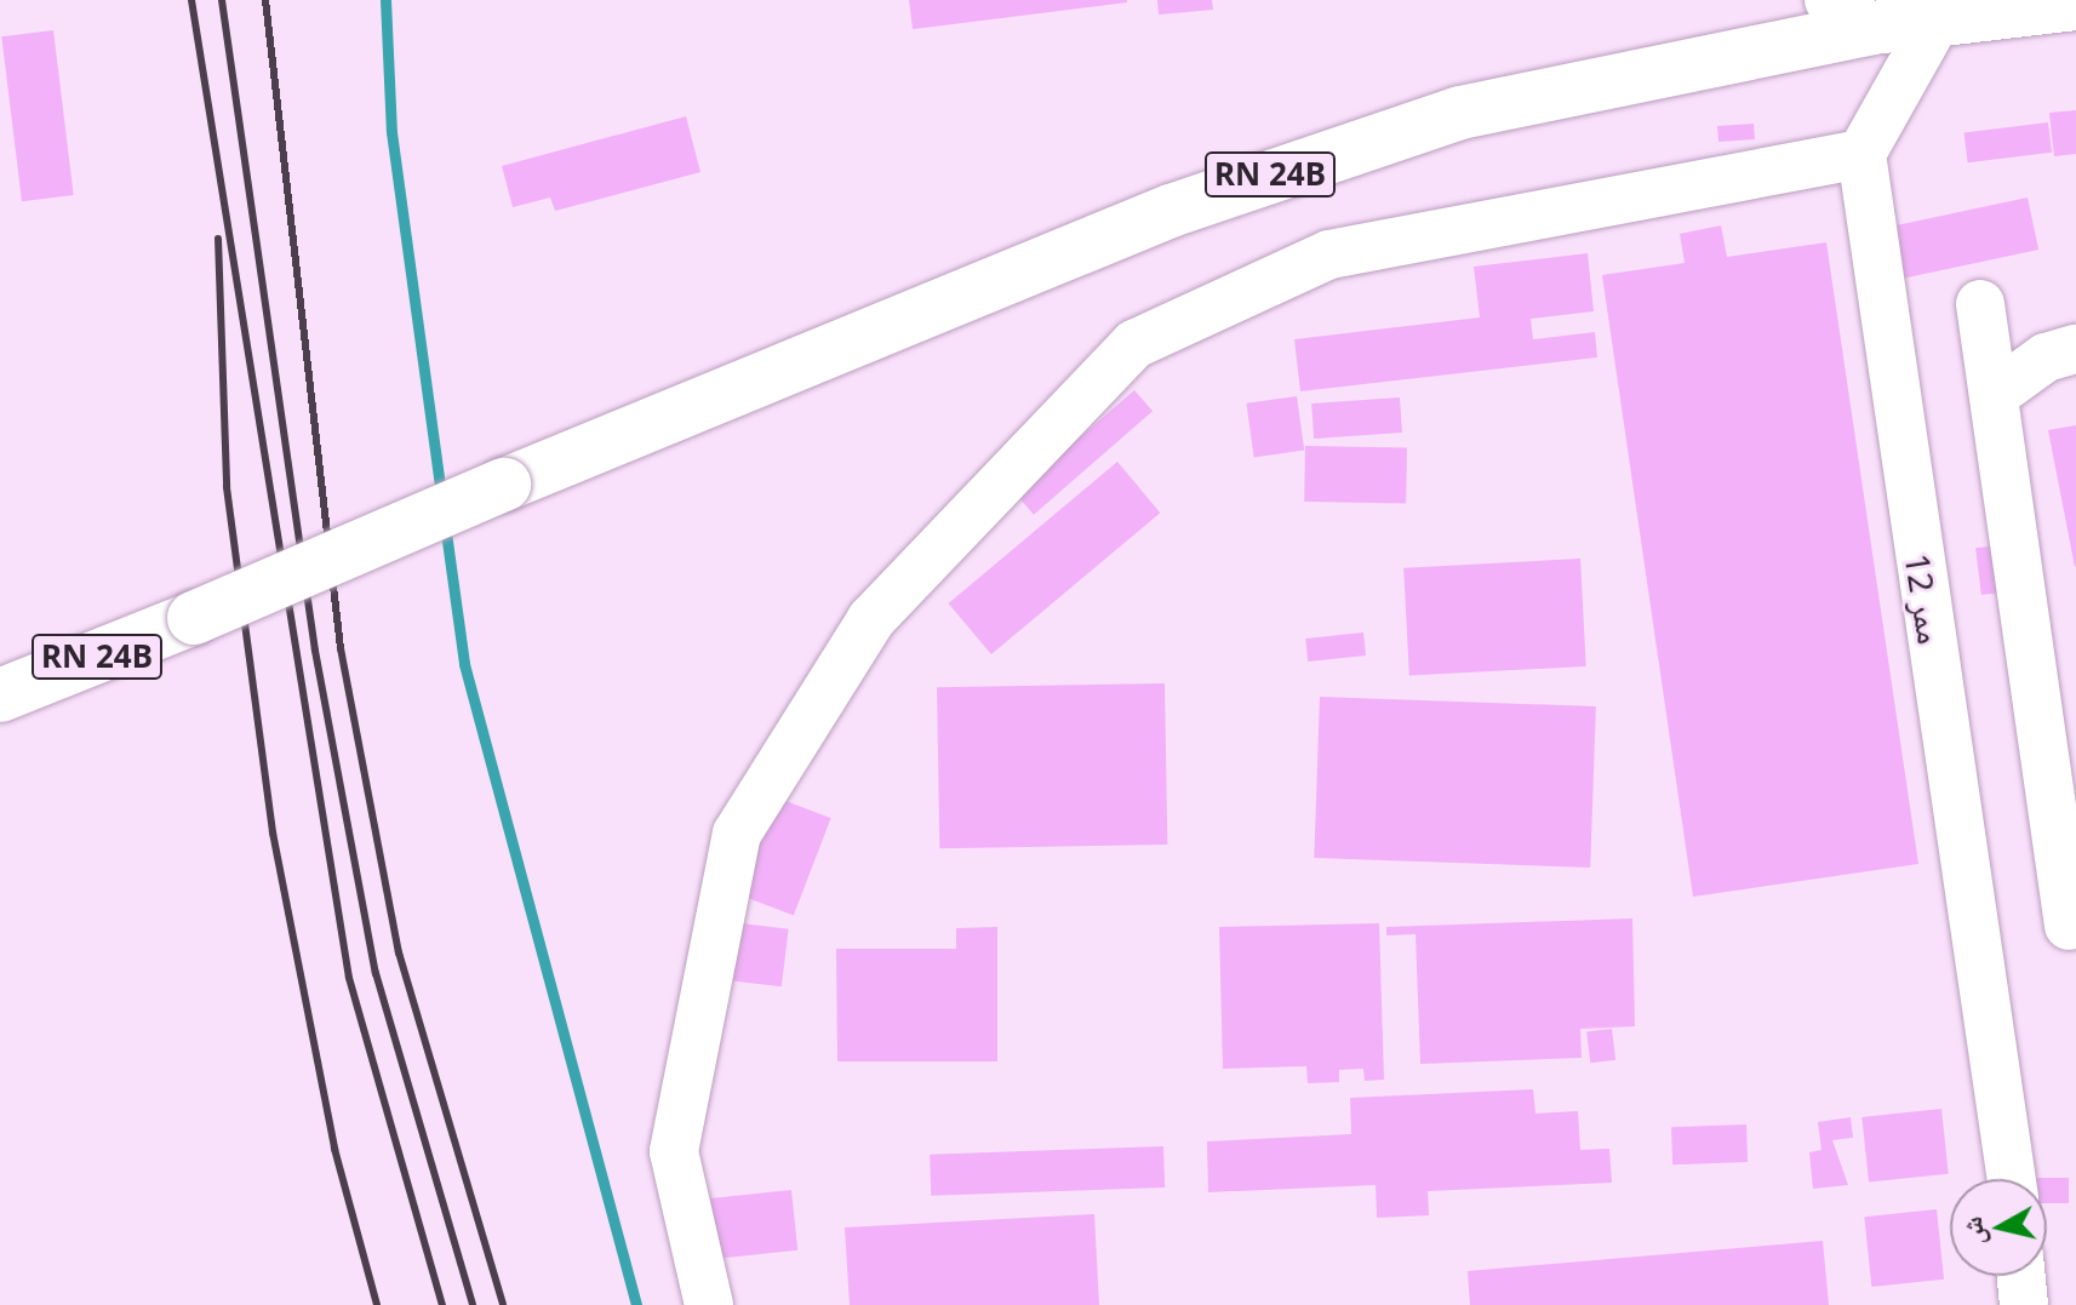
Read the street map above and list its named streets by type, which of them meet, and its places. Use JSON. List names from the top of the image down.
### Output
{
  "streets": {
    "main road": ["RN 24B"],
    "lane": ["ممر 12"]
  },
  "north": "left"
}
